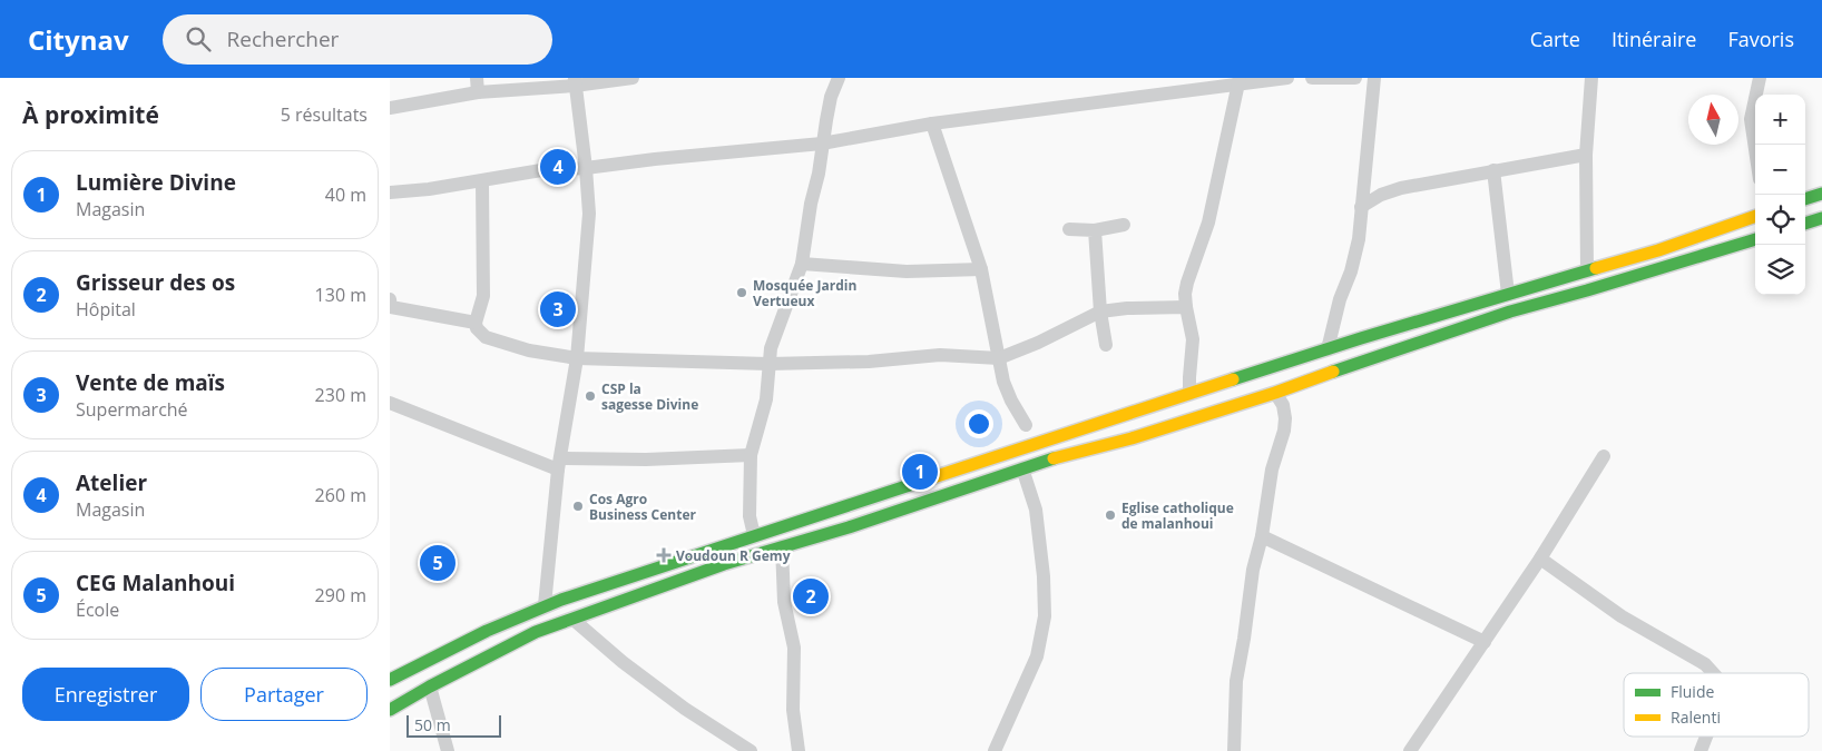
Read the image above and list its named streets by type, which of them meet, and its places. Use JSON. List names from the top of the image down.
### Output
{
  "places": {
    "other": [
      "Mosquée Jardin Vertueux",
      "CSP la sagesse Divine",
      "Cos Agro Business Center",
      "Eglise catholique de malanhoui"
    ],
    "health": ["Voudoun R Gemy"]
  },
  "legend": ["Fluide", "Ralenti"],
  "scale_bar": "50 m",
  "north": "top",
  "page": {
    "header": "Citynav",
    "search": "Rechercher",
    "nav": ["Carte", "Itinéraire", "Favoris"],
    "heading": ["À proximité", "5 résultats"],
    "map_buttons": ["+", "−"],
    "pins": [
      "4",
      "3",
      "1",
      "5",
      "2"
    ],
    "list": [
      {
        "mark": "1",
        "name": "Lumière Divine",
        "note": "Magasin",
        "value": "40 m"
      },
      {
        "mark": "2",
        "name": "Grisseur des os",
        "note": "Hôpital",
        "value": "130 m"
      },
      {
        "mark": "3",
        "name": "Vente de maïs",
        "note": "Supermarché",
        "value": "230 m"
      },
      {
        "mark": "4",
        "name": "Atelier",
        "note": "Magasin",
        "value": "260 m"
      },
      {
        "mark": "5",
        "name": "CEG Malanhoui",
        "note": "École",
        "value": "290 m"
      }
    ],
    "buttons": ["Enregistrer", "Partager"],
    "scale": "50 m"
  }
}
